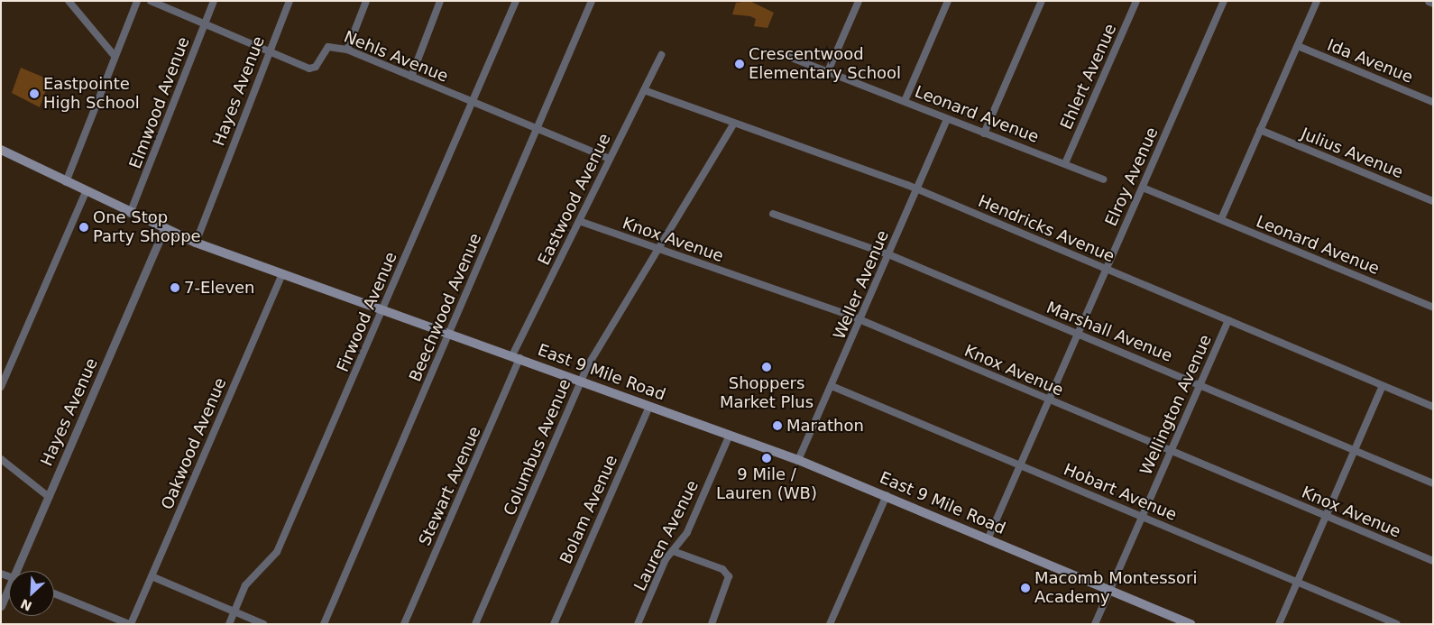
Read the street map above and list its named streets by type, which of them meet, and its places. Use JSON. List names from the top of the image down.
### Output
{
  "streets": {
    "main road": ["East 9 Mile Road"],
    "street": [
      "Nehls Avenue",
      "Ida Avenue",
      "Ehlert Avenue",
      "Hayes Avenue",
      "Elmwood Avenue",
      "Leonard Avenue",
      "Julius Avenue",
      "Elroy Avenue",
      "Eastwood Avenue",
      "Hendricks Avenue",
      "Knox Avenue",
      "Weller Avenue",
      "Beechwood Avenue",
      "Firwood Avenue",
      "Marshall Avenue",
      "Wellington Avenue",
      "Oakwood Avenue",
      "Columbus Avenue",
      "Stewart Avenue",
      "Hobart Avenue",
      "Bolam Avenue",
      "Lauren Avenue"
    ]
  },
  "crossings": [
    ["Nehls Avenue", "Hayes Avenue"],
    ["Nehls Avenue", "Elmwood Avenue"],
    ["Nehls Avenue", "Eastwood Avenue"],
    ["Nehls Avenue", "Beechwood Avenue"],
    ["Nehls Avenue", "Firwood Avenue"],
    ["Ehlert Avenue", "Leonard Avenue"],
    ["Hayes Avenue", "East 9 Mile Road"],
    ["Elmwood Avenue", "East 9 Mile Road"],
    ["Leonard Avenue", "Elroy Avenue"],
    ["Leonard Avenue", "Weller Avenue"],
    ["Elroy Avenue", "Hendricks Avenue"],
    ["Elroy Avenue", "Knox Avenue"],
    ["Elroy Avenue", "Marshall Avenue"],
    ["Elroy Avenue", "East 9 Mile Road"],
    ["Elroy Avenue", "Hobart Avenue"],
    ["Eastwood Avenue", "Hendricks Avenue"],
    ["Eastwood Avenue", "Knox Avenue"],
    ["Eastwood Avenue", "East 9 Mile Road"],
    ["Eastwood Avenue", "Stewart Avenue"],
    ["Hendricks Avenue", "Weller Avenue"],
    ["Hendricks Avenue", "Wellington Avenue"],
    ["Hendricks Avenue", "Columbus Avenue"],
    ["Knox Avenue", "Weller Avenue"],
    ["Knox Avenue", "Wellington Avenue"],
    ["Knox Avenue", "Columbus Avenue"],
    ["Weller Avenue", "Marshall Avenue"],
    ["Weller Avenue", "East 9 Mile Road"],
    ["Weller Avenue", "Hobart Avenue"],
    ["Beechwood Avenue", "East 9 Mile Road"],
    ["Firwood Avenue", "East 9 Mile Road"],
    ["Marshall Avenue", "Wellington Avenue"],
    ["East 9 Mile Road", "Wellington Avenue"],
    ["East 9 Mile Road", "Oakwood Avenue"],
    ["East 9 Mile Road", "Columbus Avenue"],
    ["East 9 Mile Road", "Stewart Avenue"],
    ["East 9 Mile Road", "Bolam Avenue"],
    ["East 9 Mile Road", "Lauren Avenue"],
    ["Wellington Avenue", "Hobart Avenue"]
  ],
  "places": [
    "Crescentwood Elementary School",
    "Eastpointe High School",
    "One Stop Party Shoppe",
    "7-Eleven",
    "Shoppers Market Plus",
    "Marathon",
    "9 Mile / Lauren (WB)",
    "Macomb Montessori Academy"
  ],
  "north": "bottom left"
}
